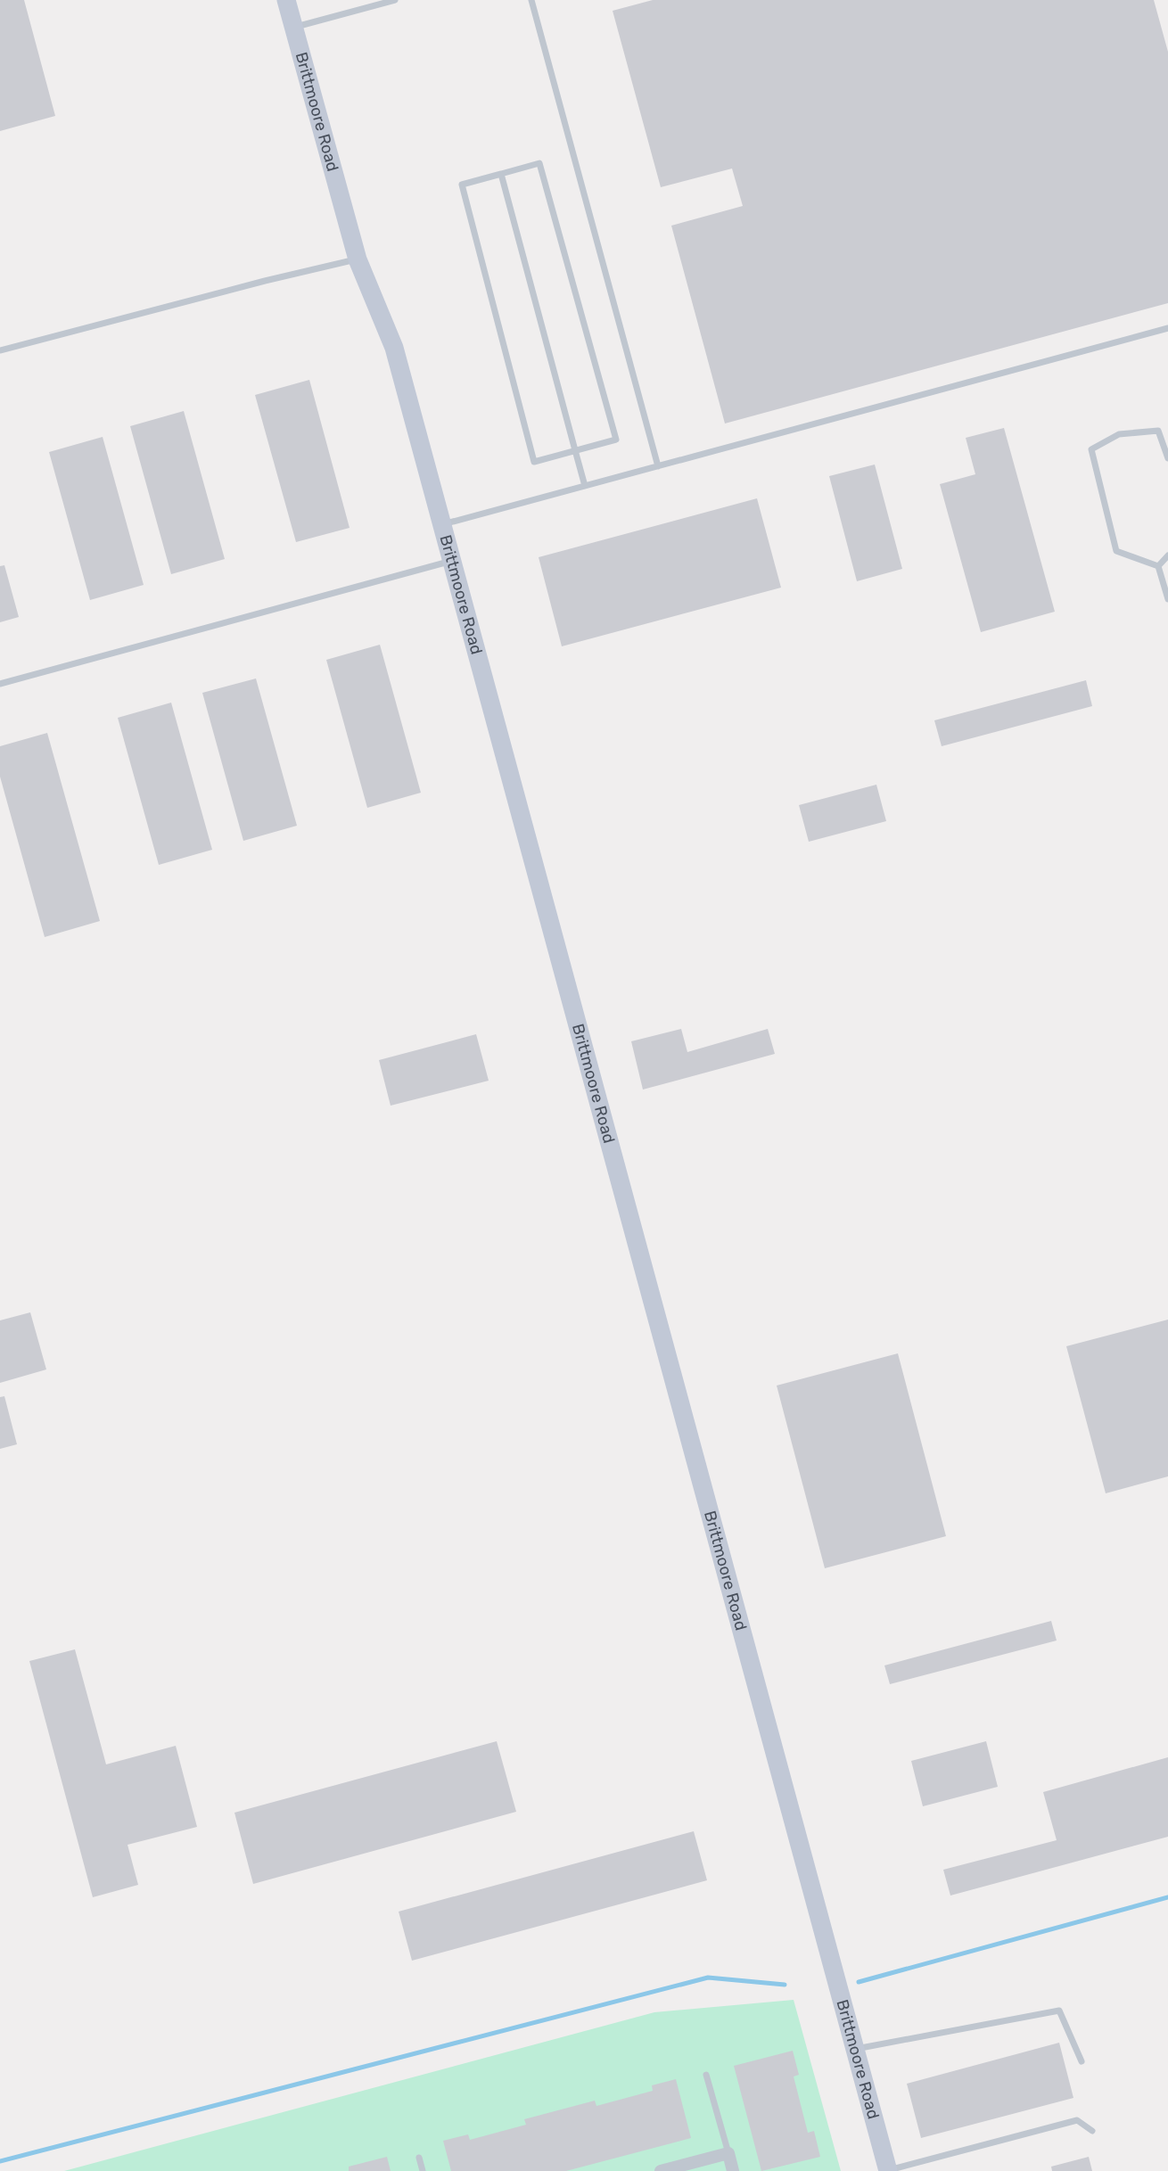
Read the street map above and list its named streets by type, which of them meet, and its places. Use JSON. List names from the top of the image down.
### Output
{
  "streets": {
    "main road": ["Brittmoore Road"]
  }
}
